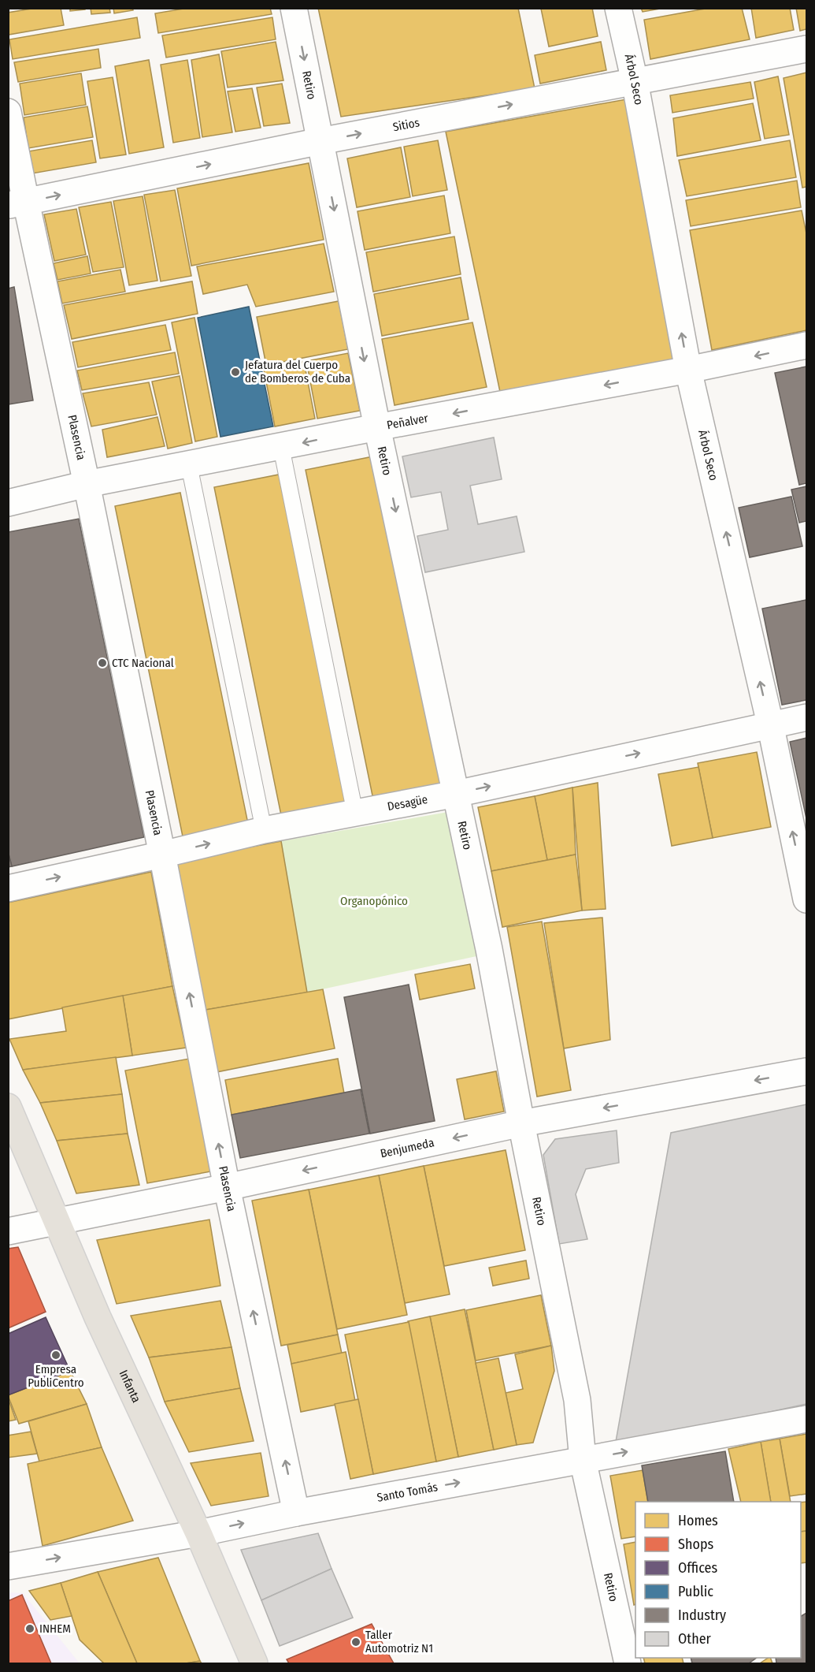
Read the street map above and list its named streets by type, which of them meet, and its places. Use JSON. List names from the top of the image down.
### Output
{
  "streets": {
    "main road": ["Infanta"],
    "street": [
      "Árbol Seco",
      "Retiro",
      "Sitios",
      "Peñalver",
      "Plasencia",
      "Desagüe",
      "Benjumeda",
      "Santo Tomás"
    ]
  },
  "crossings": [
    ["Árbol Seco", "Sitios"],
    ["Árbol Seco", "Peñalver"],
    ["Árbol Seco", "Desagüe"],
    ["Retiro", "Sitios"],
    ["Retiro", "Peñalver"],
    ["Retiro", "Desagüe"],
    ["Retiro", "Benjumeda"],
    ["Retiro", "Santo Tomás"],
    ["Sitios", "Plasencia"],
    ["Peñalver", "Plasencia"],
    ["Plasencia", "Desagüe"],
    ["Plasencia", "Benjumeda"],
    ["Plasencia", "Santo Tomás"],
    ["Benjumeda", "Infanta"],
    ["Infanta", "Santo Tomás"]
  ],
  "one_way": [
    "Árbol Seco",
    "Retiro",
    "Sitios",
    "Peñalver",
    "Plasencia",
    "Desagüe",
    "Benjumeda",
    "Santo Tomás"
  ],
  "parks": ["Organopónico"],
  "places": [
    "Jefatura del Cuerpo de Bomberos de Cuba",
    "CTC Nacional",
    "Empresa PubliCentro",
    "INHEM",
    "Taller Automotriz N1"
  ],
  "legend": [
    "Homes",
    "Shops",
    "Offices",
    "Public",
    "Industry",
    "Other"
  ]
}
